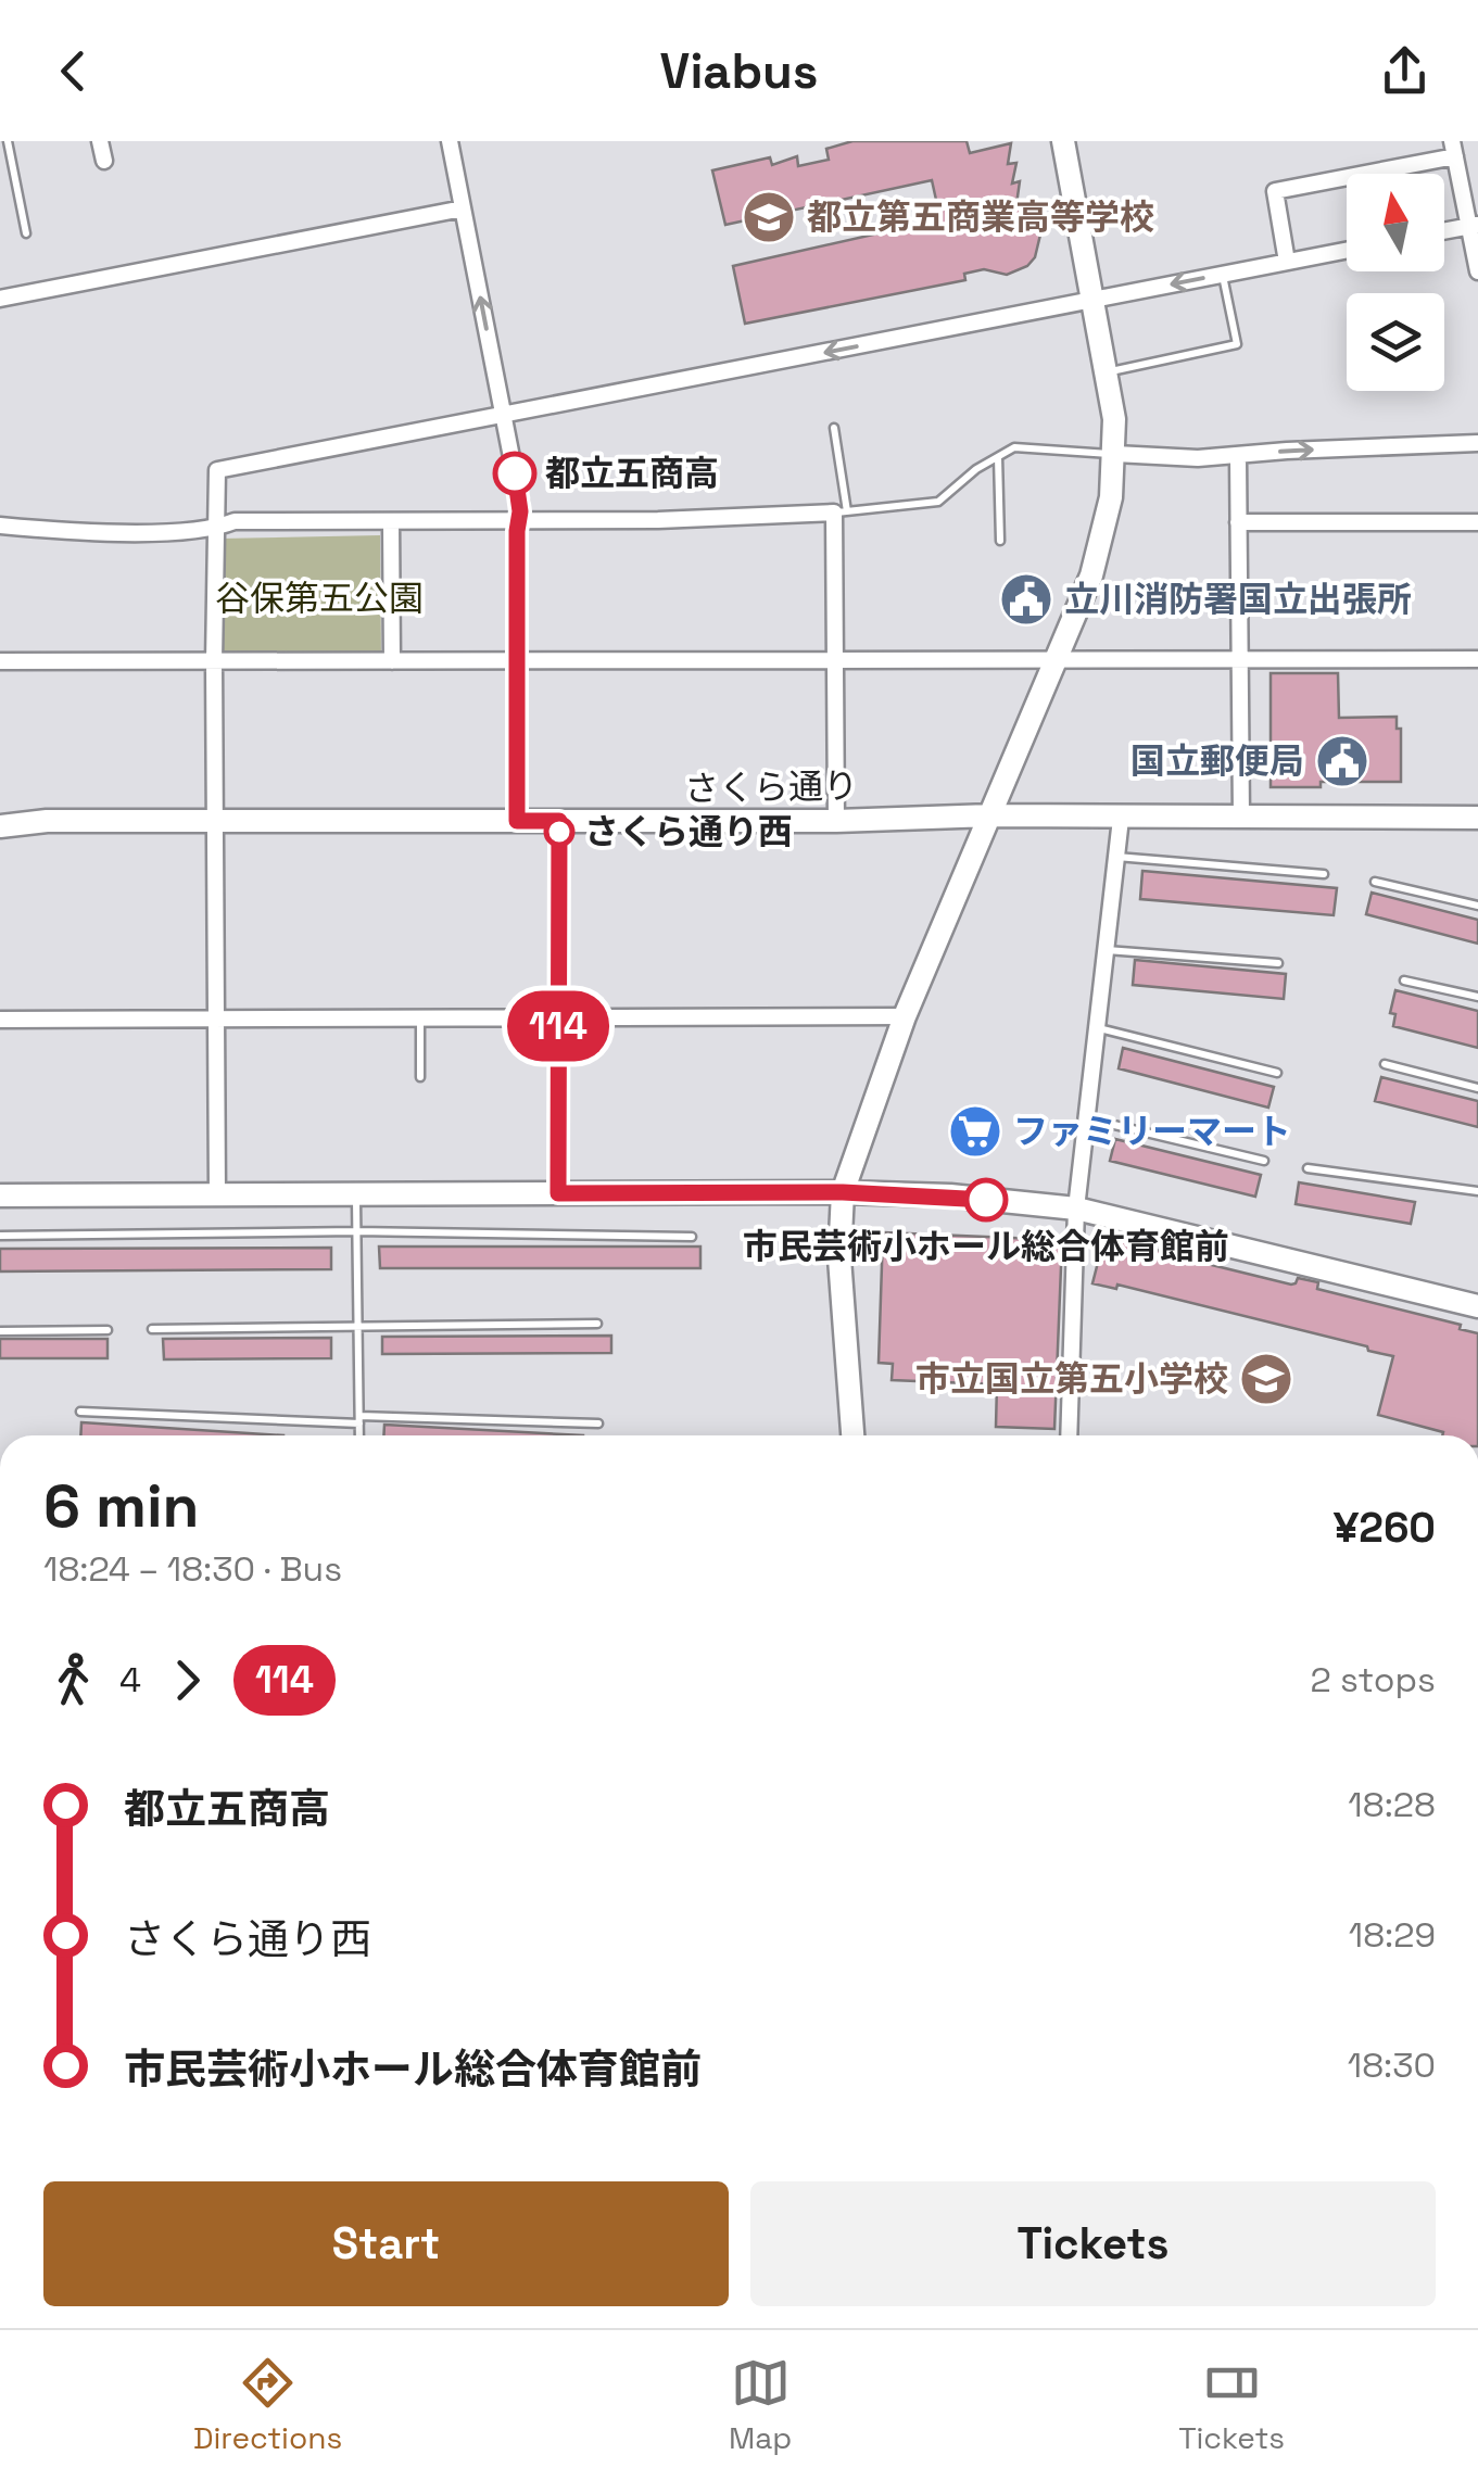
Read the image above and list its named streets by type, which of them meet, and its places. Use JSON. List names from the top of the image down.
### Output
{
  "streets": {
    "street": ["さくら通り"]
  },
  "parks": ["谷保第五公園"],
  "places": {
    "school or university": ["都立第五商業高等学校", "市立国立第五小学校"],
    "other": ["都立五商高", "さくら通り西", "市民芸術小ホール総合体育館前"],
    "public building": ["立川消防署国立出張所", "国立郵便局"],
    "supermarket": ["ファミリーマート"]
  },
  "lines": ["bus line 114"],
  "north": "top",
  "page": {
    "header": "Viabus",
    "on_map": "114",
    "heading": ["6 min", "18:24 – 18:30 · Bus", "¥260"],
    "legs": ["4", "114", "2 stops"],
    "list": [
      {
        "name": "都立五商高",
        "value": "18:28"
      },
      {
        "name": "さくら通り西",
        "value": "18:29"
      },
      {
        "name": "市民芸術小ホール総合体育館前",
        "value": "18:30"
      }
    ],
    "buttons": ["Start", "Tickets"],
    "tabs": ["Directions", "Map", "Tickets"]
  }
}
